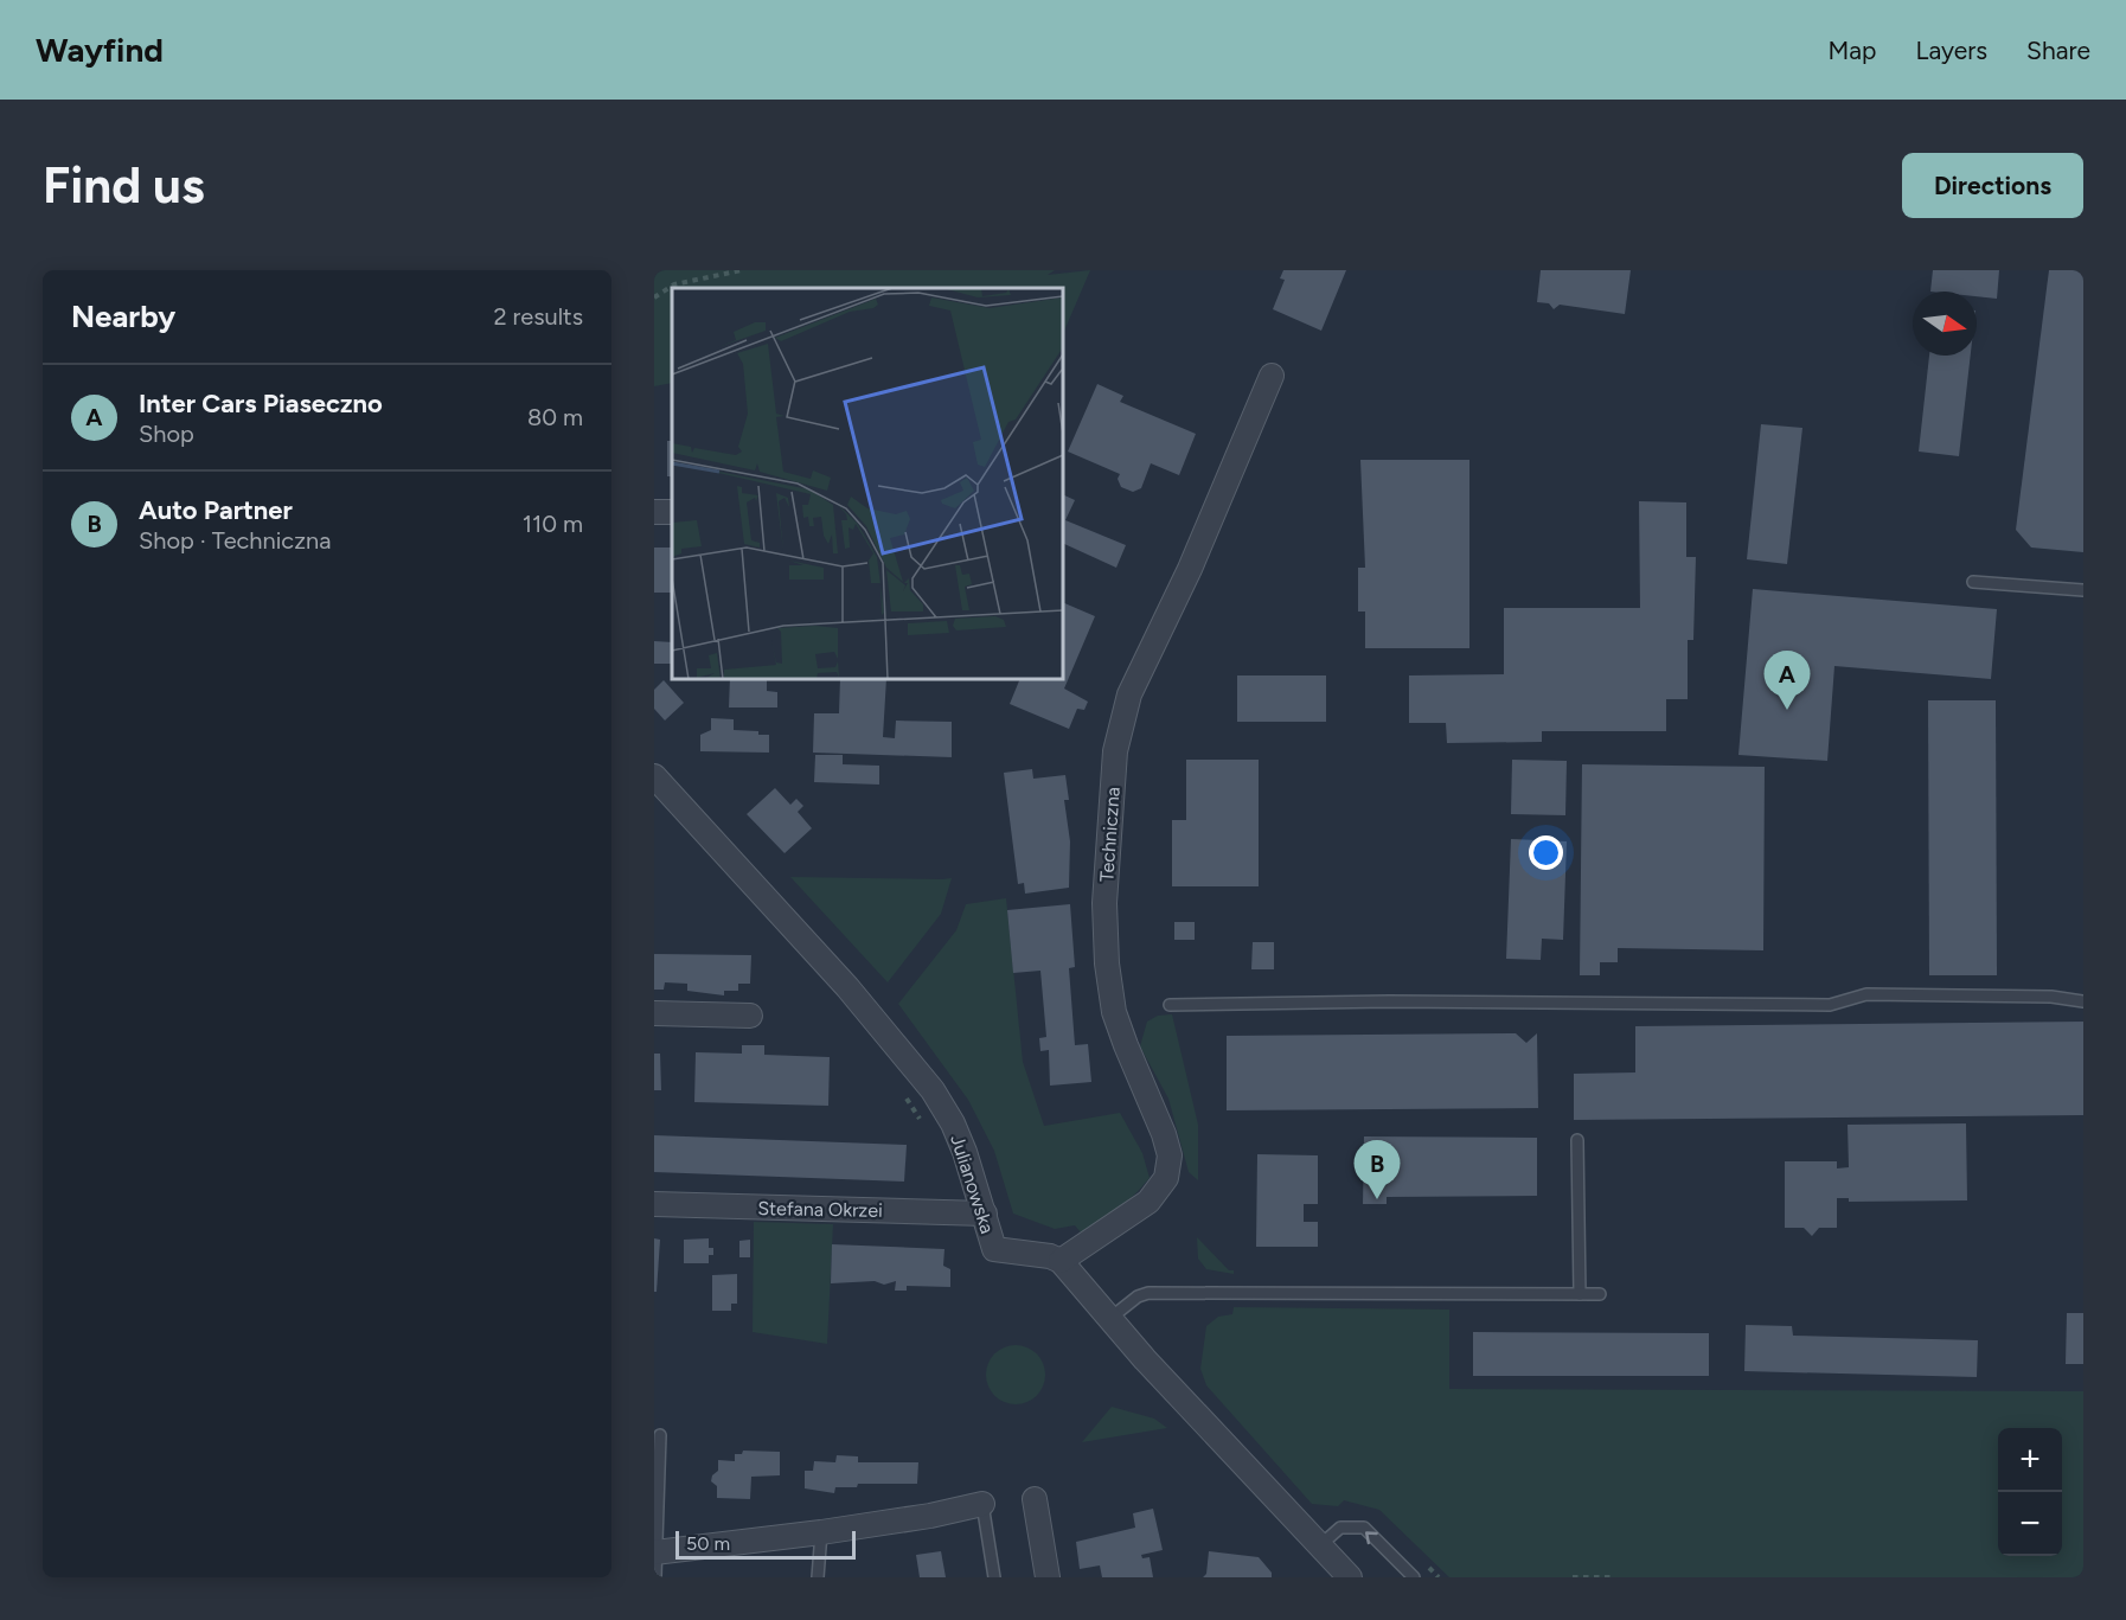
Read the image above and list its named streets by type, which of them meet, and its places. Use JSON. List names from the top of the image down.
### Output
{
  "streets": {
    "street": ["Techniczna", "Julianowska", "Stefana Okrzei"]
  },
  "crossings": [
    ["Techniczna", "Julianowska"],
    ["Julianowska", "Stefana Okrzei"]
  ],
  "scale_bar": "50 m",
  "north": "right",
  "page": {
    "header": "Wayfind",
    "nav": ["Map", "Layers", "Share"],
    "buttons": "Directions",
    "title": "Find us",
    "heading": ["Nearby", "2 results"],
    "list": [
      {
        "mark": "A",
        "name": "Inter Cars Piaseczno",
        "note": "Shop",
        "value": "80 m"
      },
      {
        "mark": "B",
        "name": "Auto Partner",
        "note": "Shop · Techniczna",
        "value": "110 m"
      }
    ],
    "pins": ["A", "B"],
    "map_buttons": ["+", "−"],
    "scale": "50 m"
  }
}
